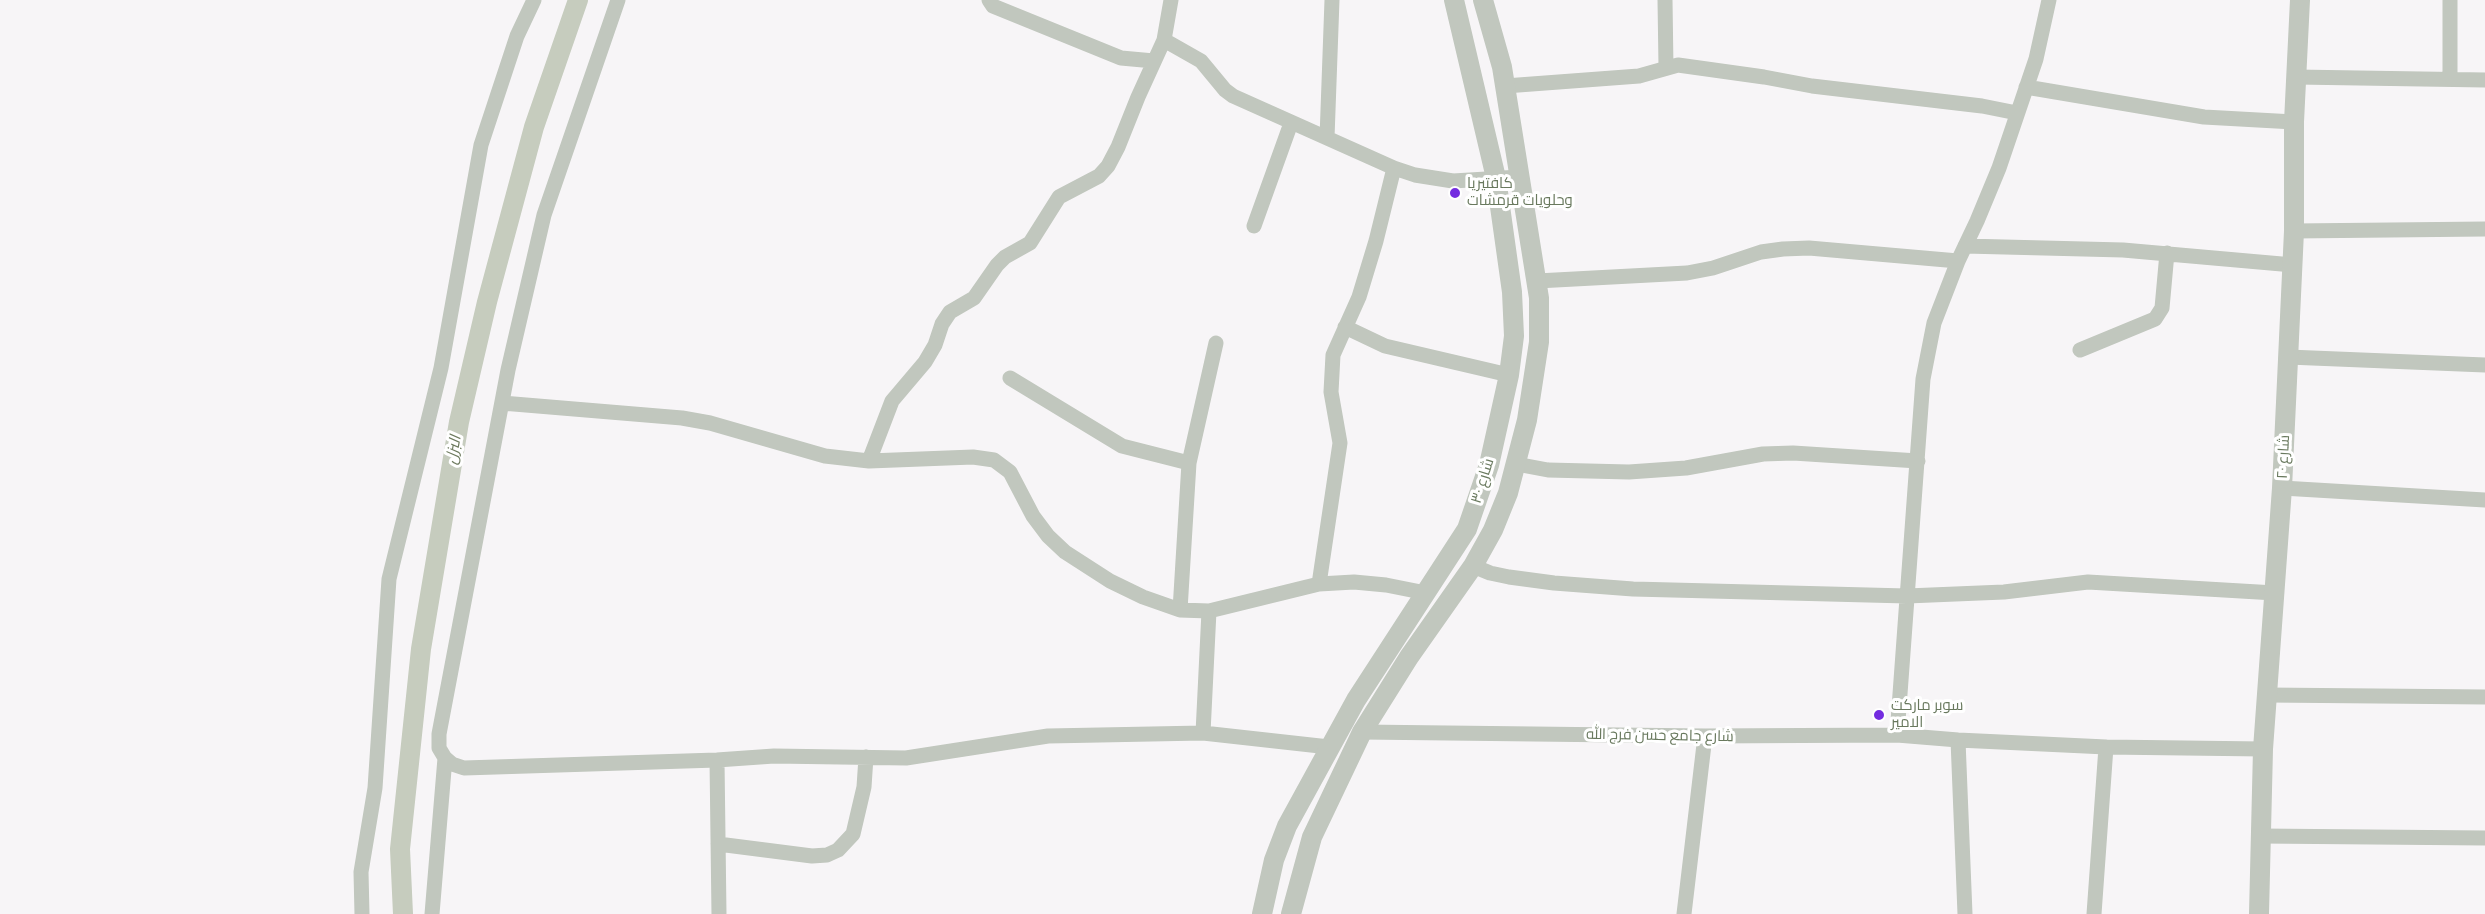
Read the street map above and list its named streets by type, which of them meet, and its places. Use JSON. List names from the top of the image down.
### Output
{
  "streets": {
    "street": ["شارع ٢٠", "شارع ٣٠", "شارع جامع حسن فرج الله"]
  },
  "crossings": [
    ["شارع ٢٠", "شارع جامع حسن فرج الله"],
    ["شارع ٣٠", "شارع جامع حسن فرج الله"]
  ],
  "water": ["البزل"],
  "places": ["كافتيريا وحلويات قرمشات", "سوبر ماركت الامير"]
}
